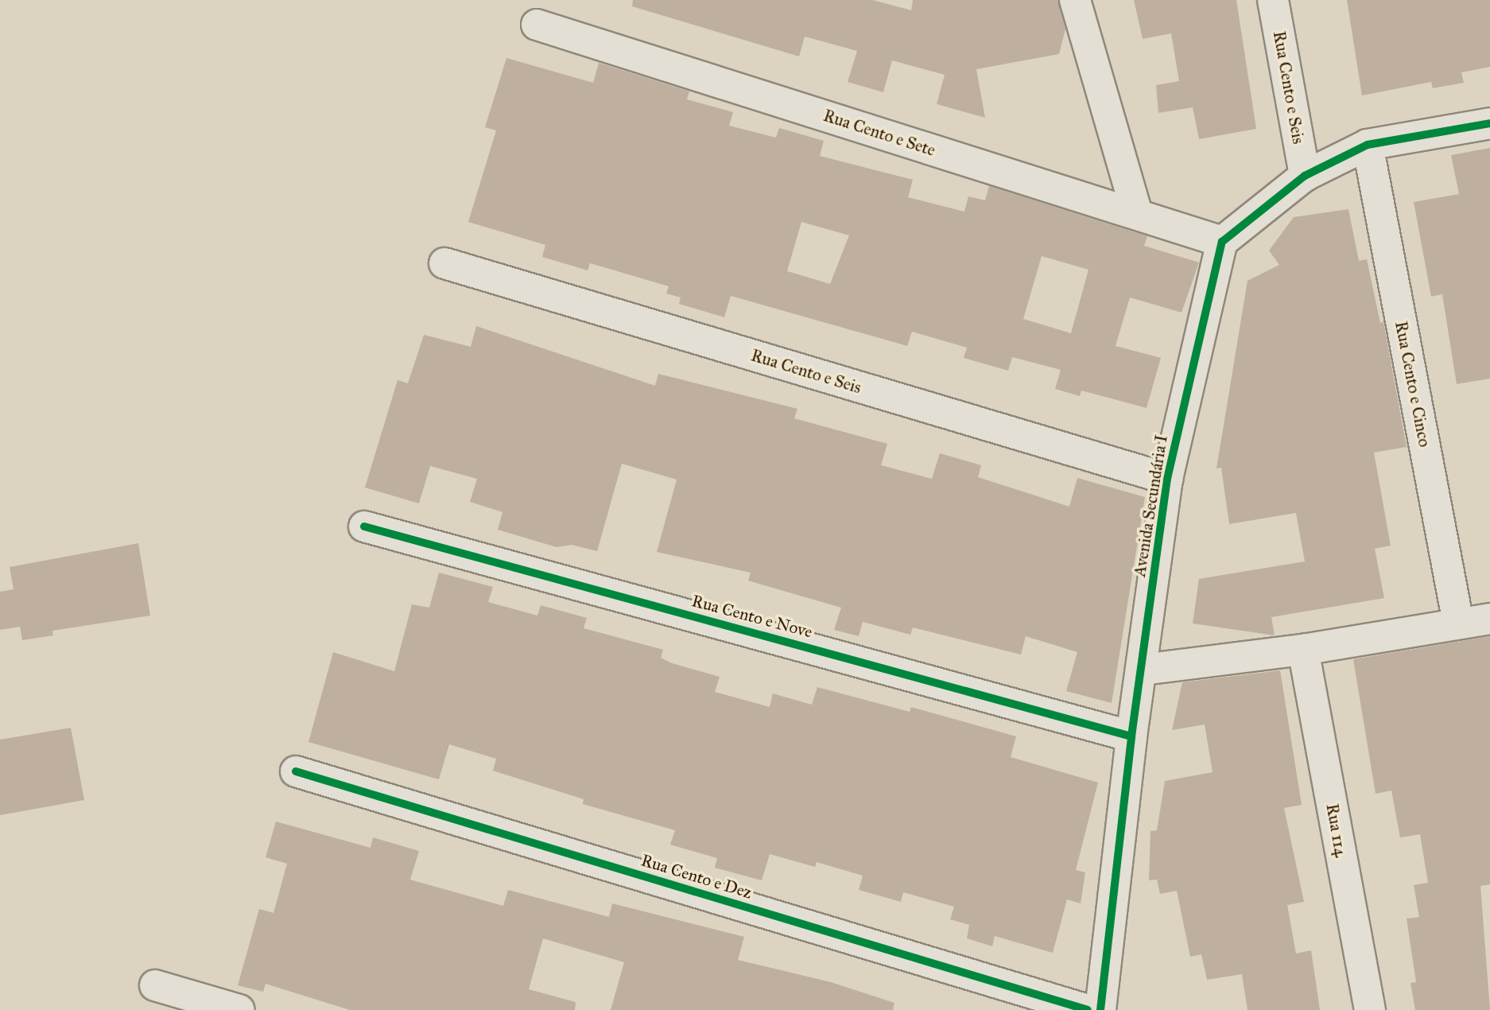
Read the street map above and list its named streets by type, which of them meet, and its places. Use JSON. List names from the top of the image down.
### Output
{
  "streets": {
    "street": [
      "Rua Cento e Seis",
      "Rua Cento e Sete",
      "Rua Cento e Cinco",
      "Avenida Secundária I",
      "Rua Cento e Nove",
      "Rua 114",
      "Rua Cento e Dez"
    ]
  },
  "crossings": [
    ["Rua Cento e Seis", "Avenida Secundária I"],
    ["Rua Cento e Sete", "Avenida Secundária I"],
    ["Avenida Secundária I", "Rua Cento e Nove"]
  ]
}
